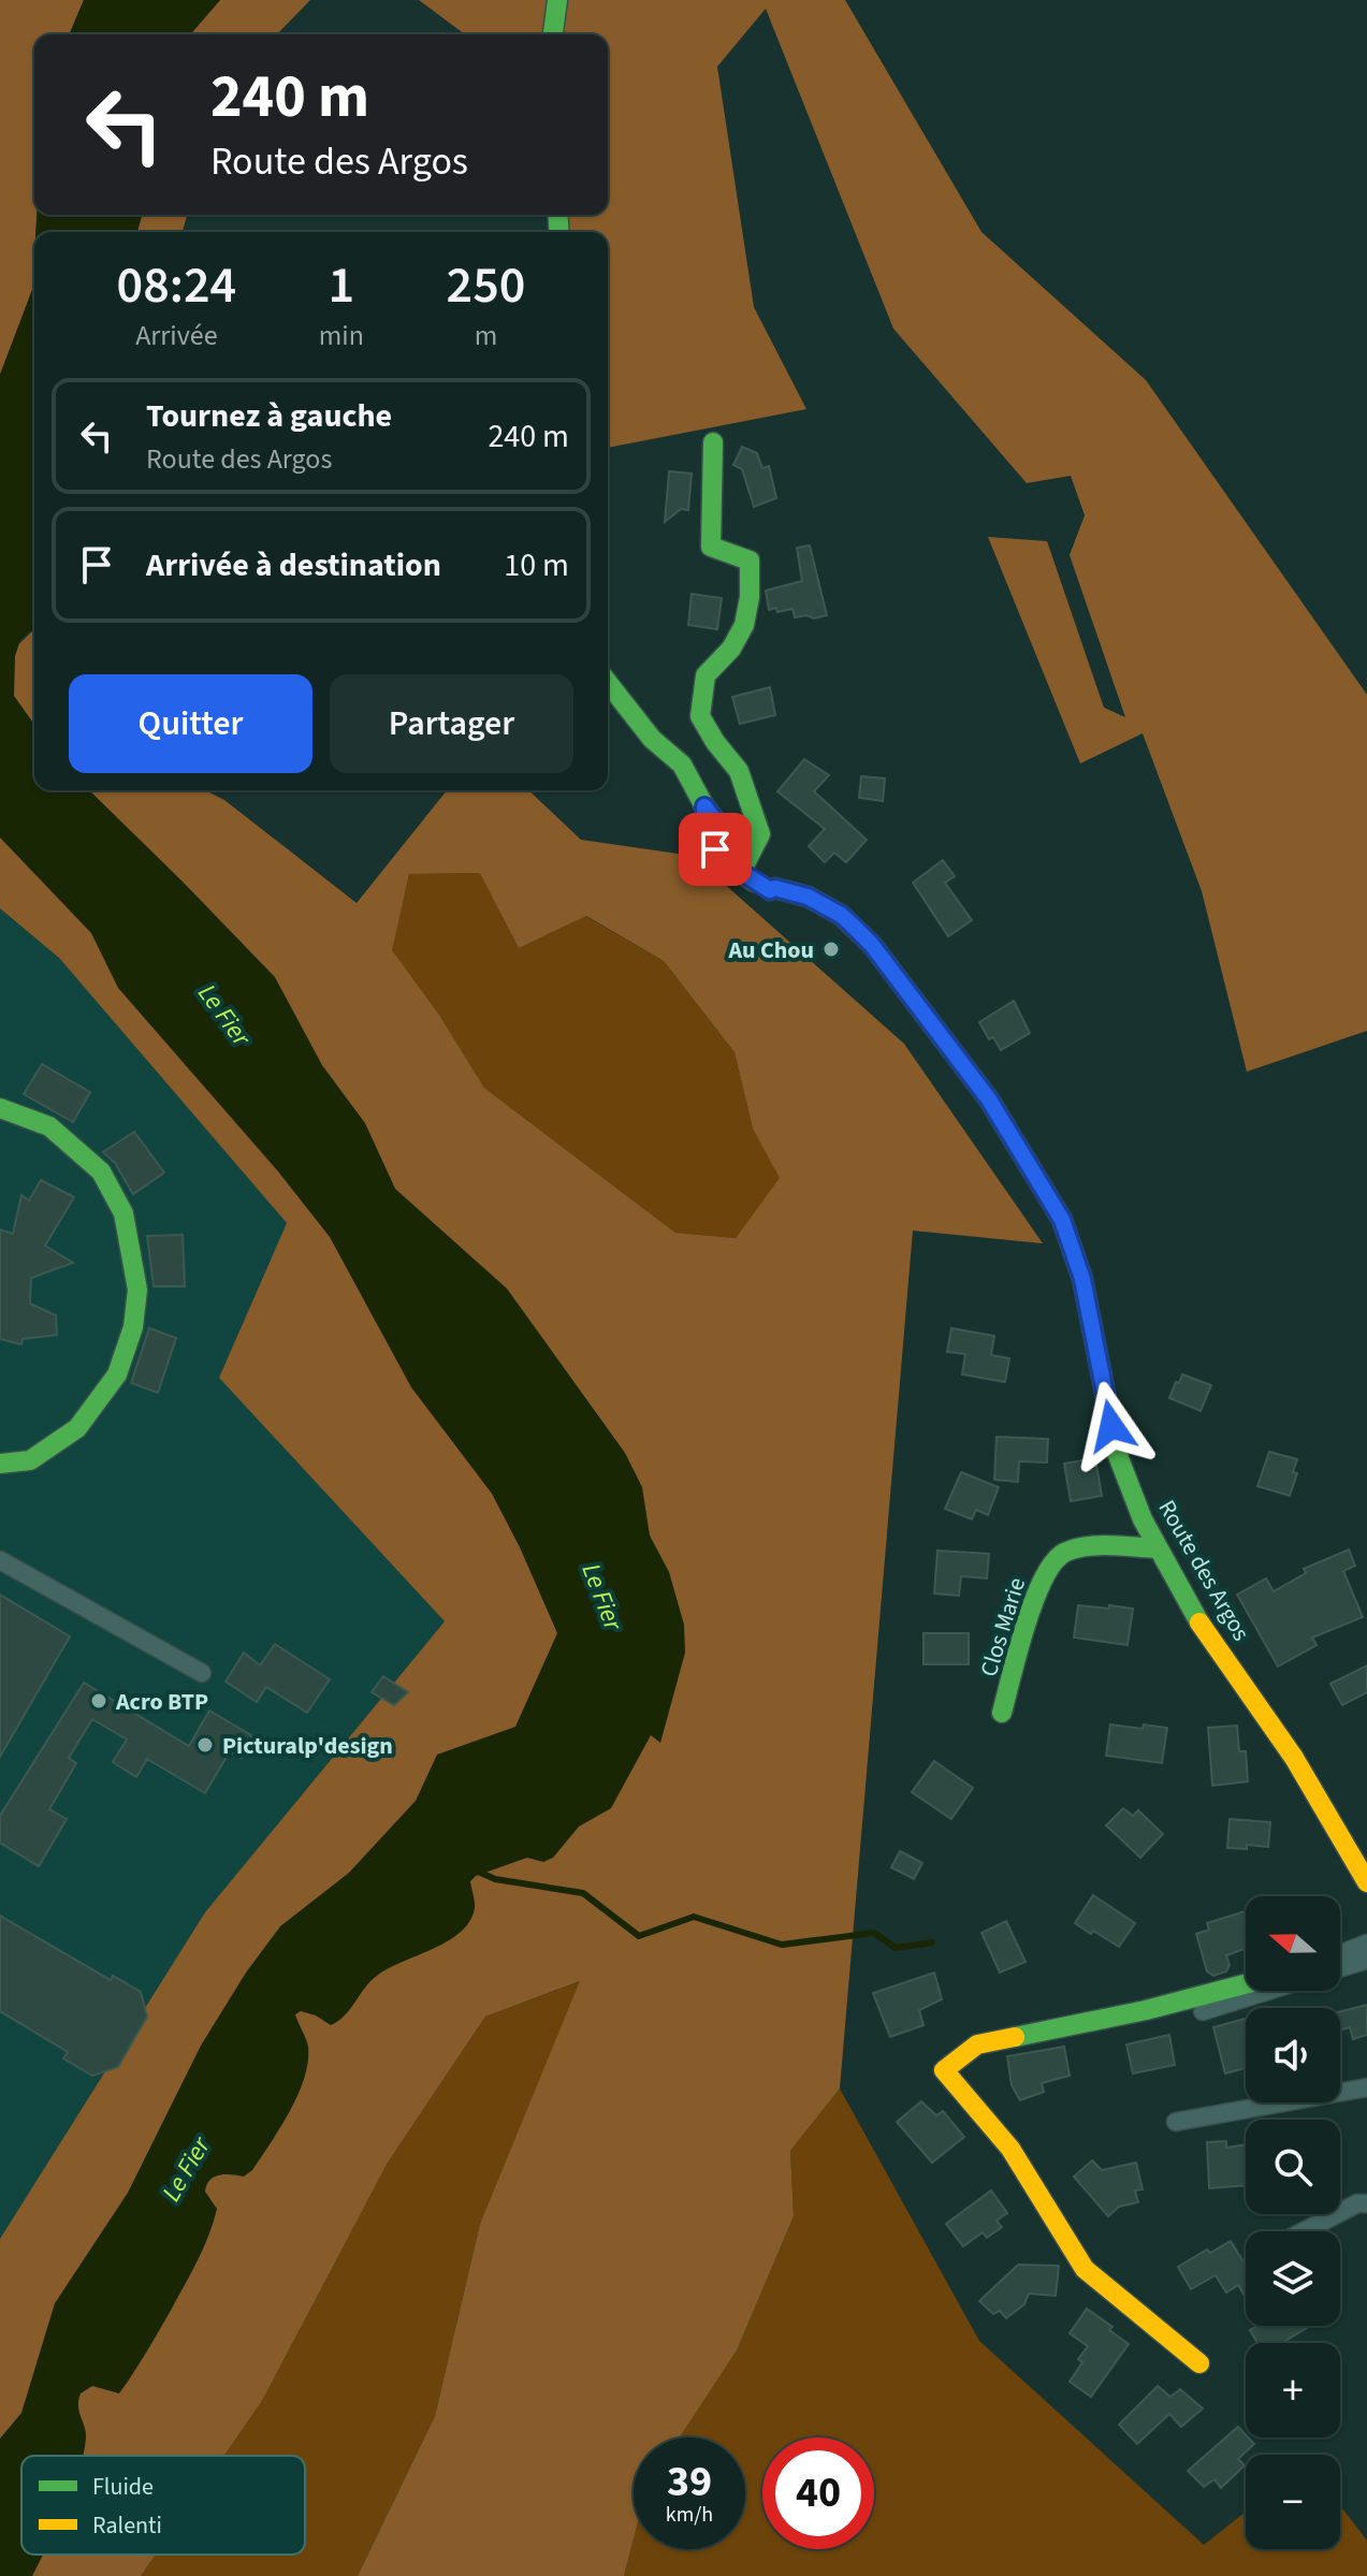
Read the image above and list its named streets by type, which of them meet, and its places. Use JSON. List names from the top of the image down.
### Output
{
  "streets": {
    "street": ["Route des Argos", "Clos Marie"]
  },
  "crossings": [
    ["Route des Argos", "Clos Marie"]
  ],
  "water": ["Le Fier"],
  "places": ["Au Chou", "Acro BTP", "Picturalp'design"],
  "legend": ["Fluide", "Ralenti"],
  "north": "left",
  "page": {
    "turn": ["240 m", "Route des Argos"],
    "eta": [
      "08:24",
      "Arrivée",
      "1",
      "min",
      "250",
      "m"
    ],
    "list": [
      {
        "name": "Tournez à gauche",
        "note": "Route des Argos",
        "value": "240 m"
      },
      {
        "name": "Arrivée à destination",
        "value": "10 m"
      }
    ],
    "buttons": ["Quitter", "Partager"],
    "map_buttons": ["+", "−"],
    "speed": "39 km/h",
    "limit": "40"
  }
}
